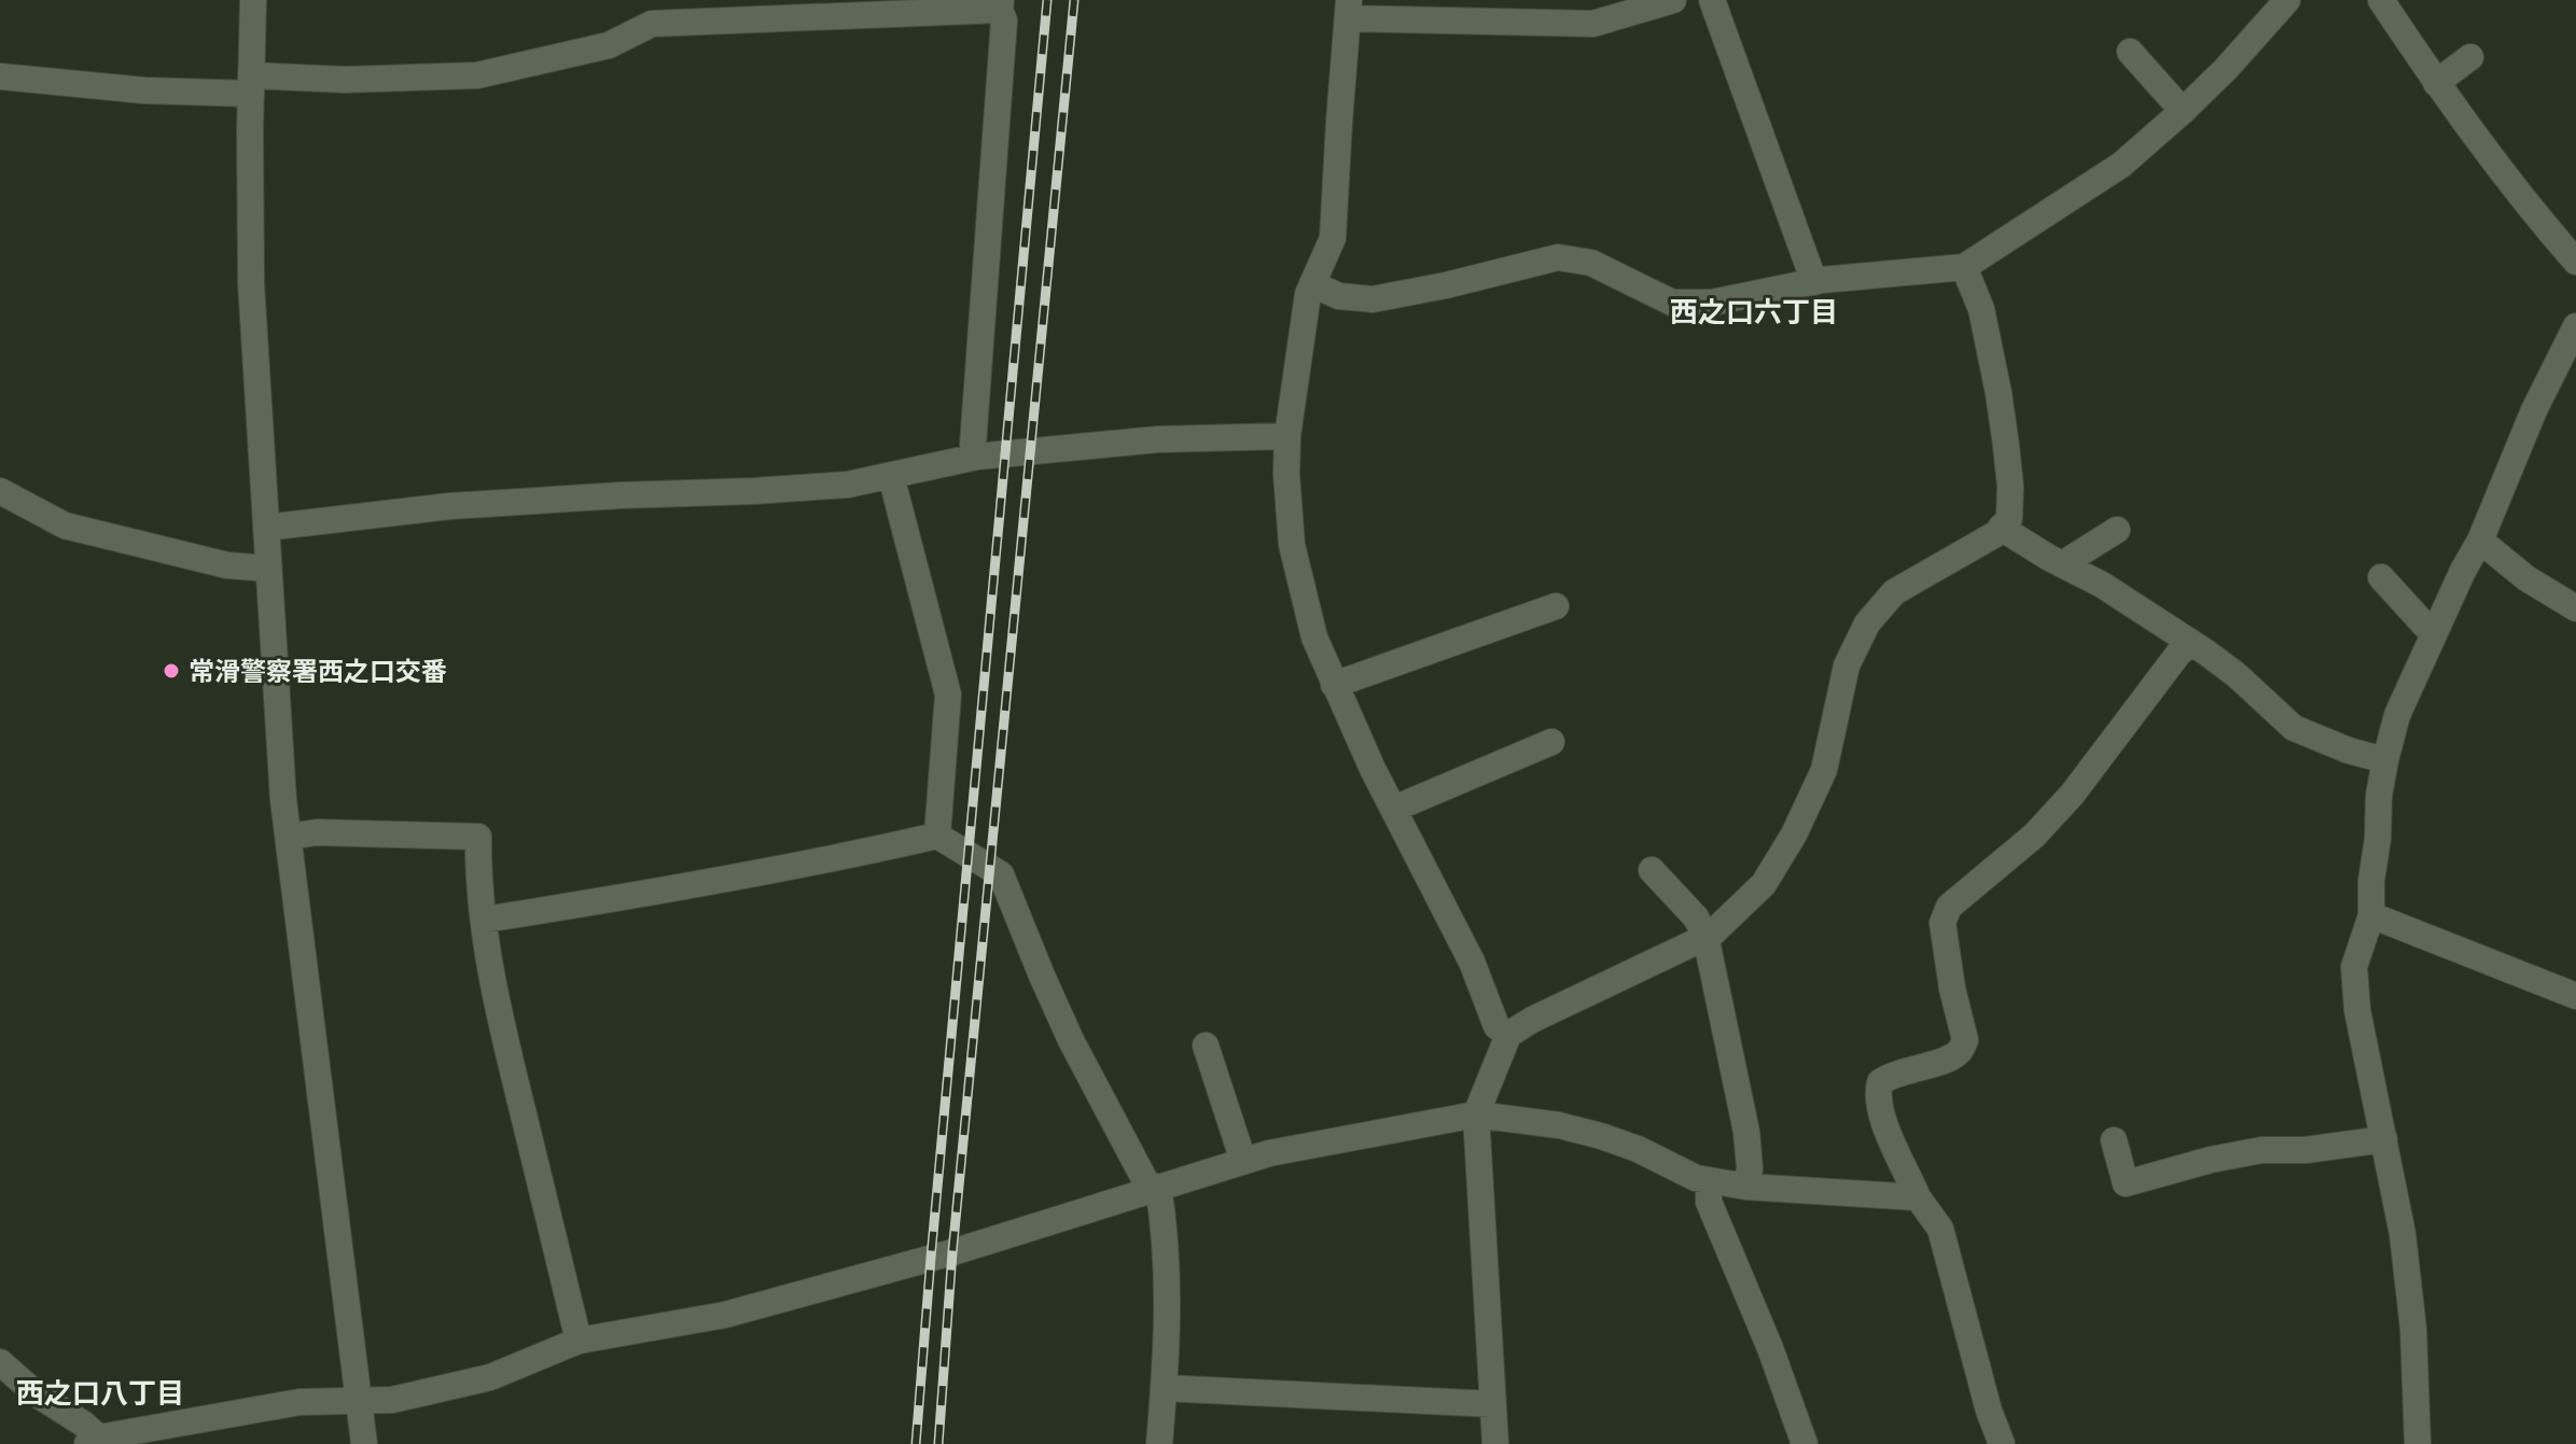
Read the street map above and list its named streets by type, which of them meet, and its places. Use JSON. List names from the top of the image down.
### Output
{
  "districts": ["西之口六丁目", "西之口八丁目"],
  "places": ["常滑警察署西之口交番"]
}
